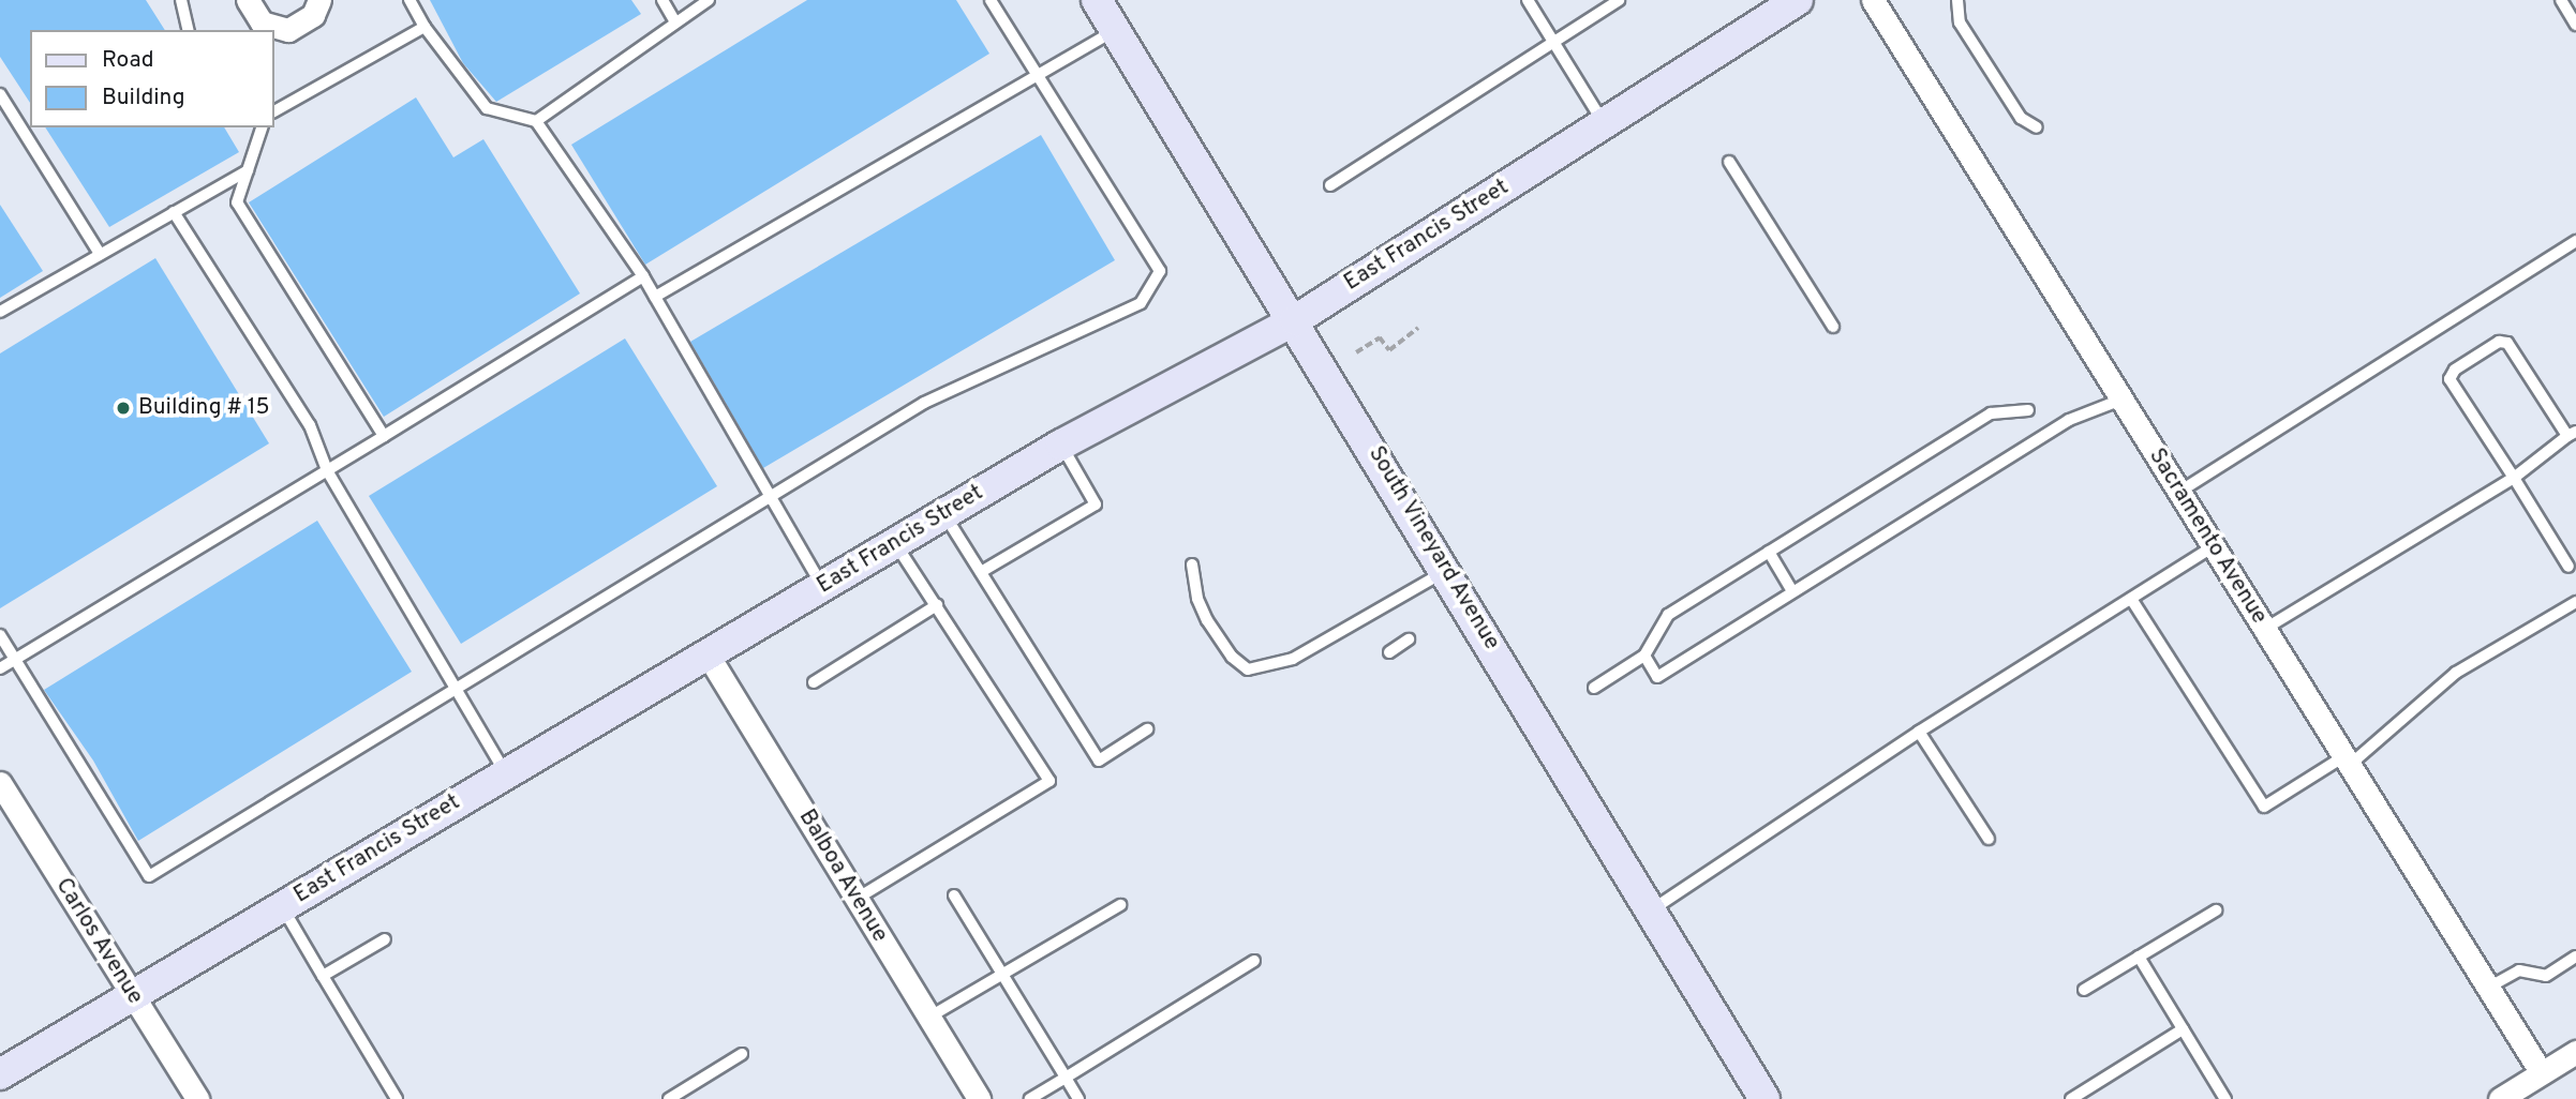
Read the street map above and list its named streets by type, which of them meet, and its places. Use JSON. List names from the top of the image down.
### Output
{
  "streets": {
    "street": [
      "East Francis Street",
      "Sacramento Avenue",
      "South Vineyard Avenue",
      "Balboa Avenue",
      "Carlos Avenue"
    ]
  },
  "crossings": [
    ["East Francis Street", "South Vineyard Avenue"],
    ["East Francis Street", "Balboa Avenue"],
    ["East Francis Street", "Carlos Avenue"]
  ],
  "places": ["Building # 15"],
  "legend": ["Road", "Building"]
}
